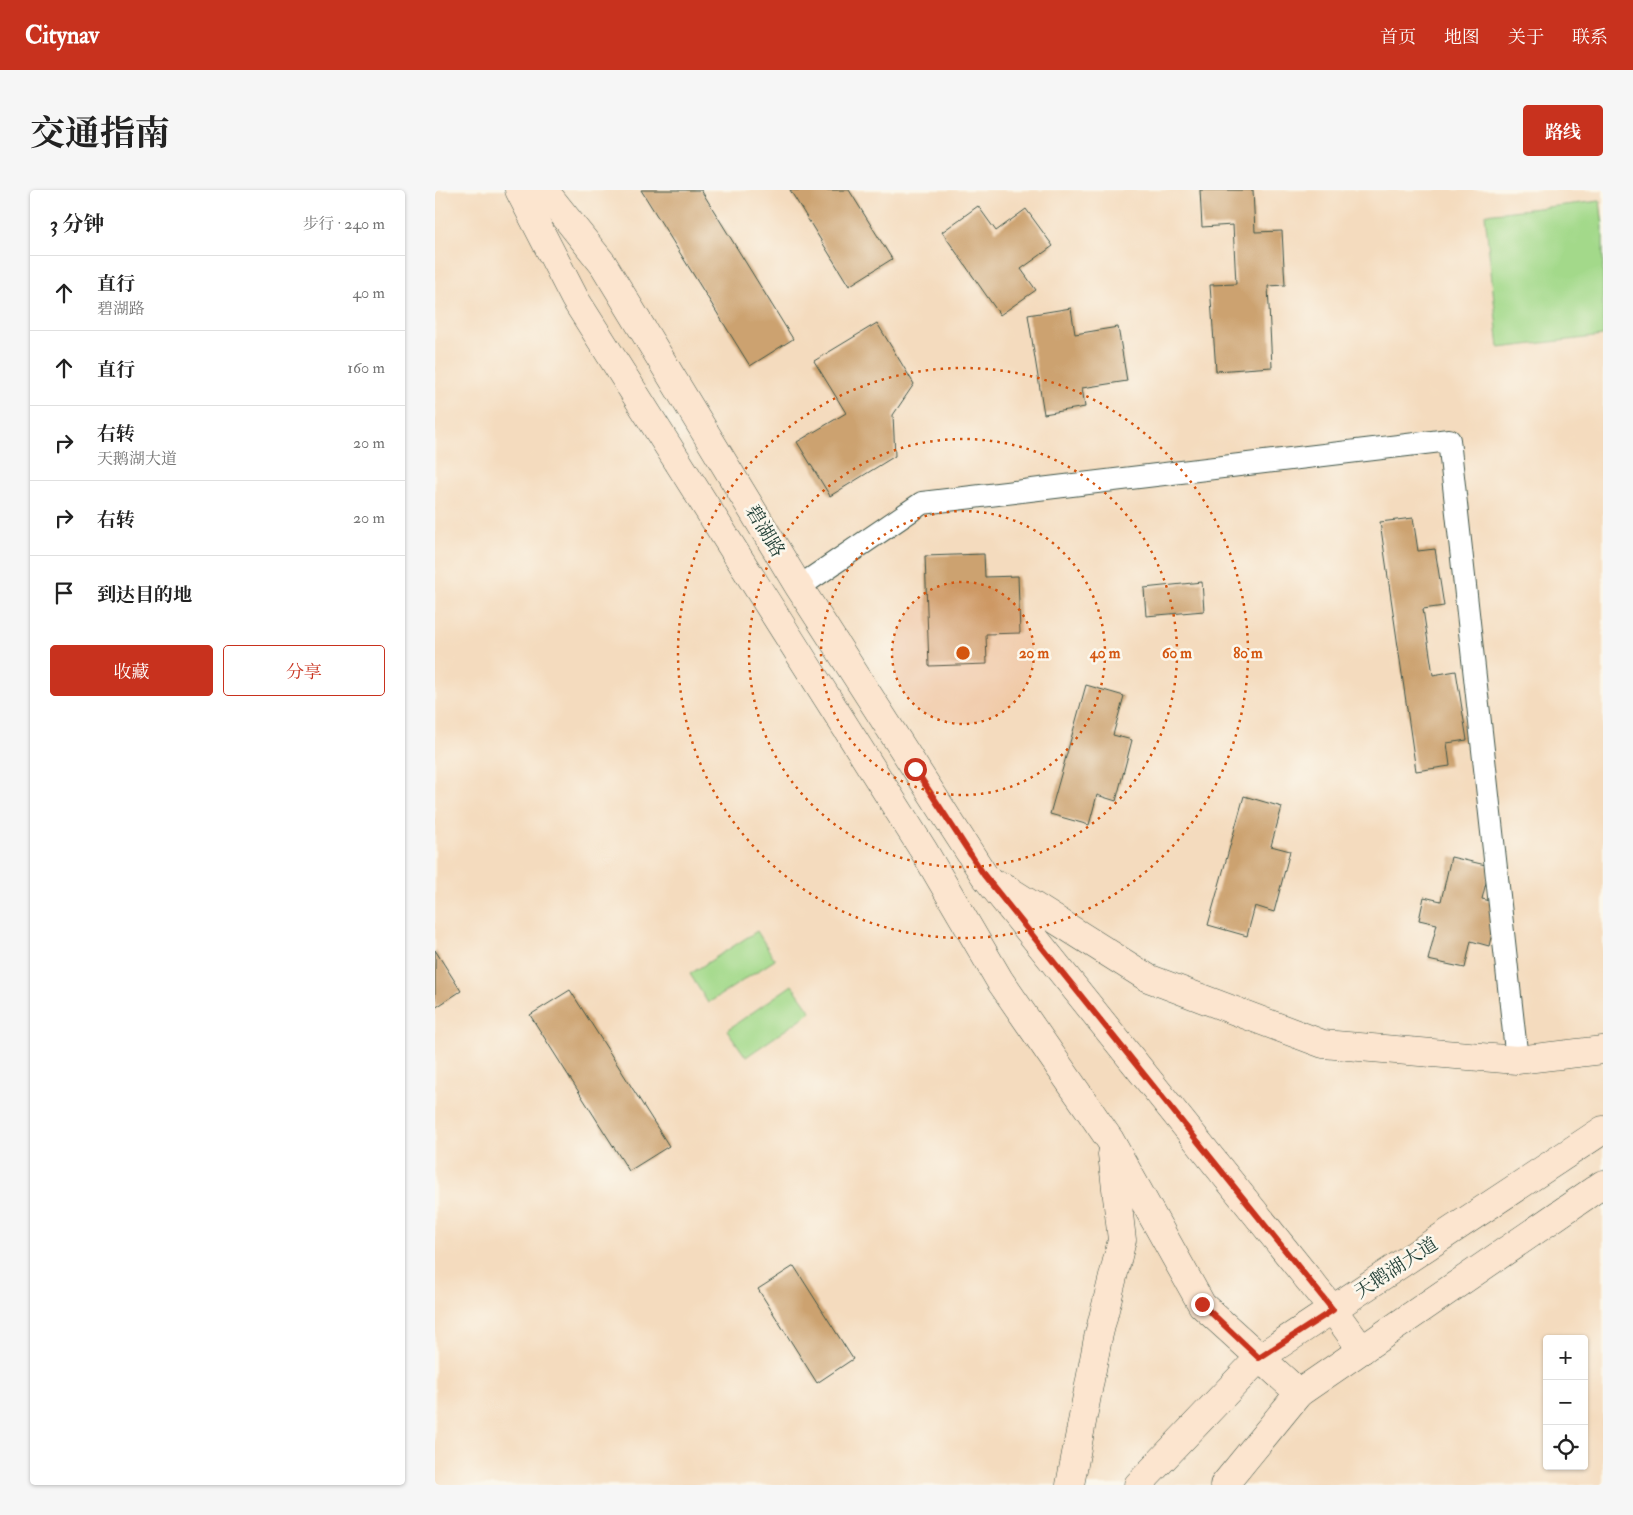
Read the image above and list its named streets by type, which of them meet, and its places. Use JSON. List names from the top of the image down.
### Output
{
  "streets": {
    "main road": ["碧湖路", "天鹅湖大道"]
  },
  "crossings": [
    ["碧湖路", "天鹅湖大道"]
  ],
  "page": {
    "header": "Citynav",
    "nav": [
      "首页",
      "地图",
      "关于",
      "联系"
    ],
    "title": "交通指南",
    "buttons": [
      "路线",
      ["收藏", "分享"]
    ],
    "heading": ["3 分钟", "步行 · 240 m"],
    "list": [
      ["直行", "碧湖路", "40 m"],
      ["直行", "160 m"],
      ["右转", "天鹅湖大道", "20 m"],
      ["右转", "20 m"],
      "到达目的地"
    ],
    "map_buttons": ["+", "−"]
  },
  "rings": [
    "20 m",
    "40 m",
    "60 m",
    "80 m"
  ]
}
